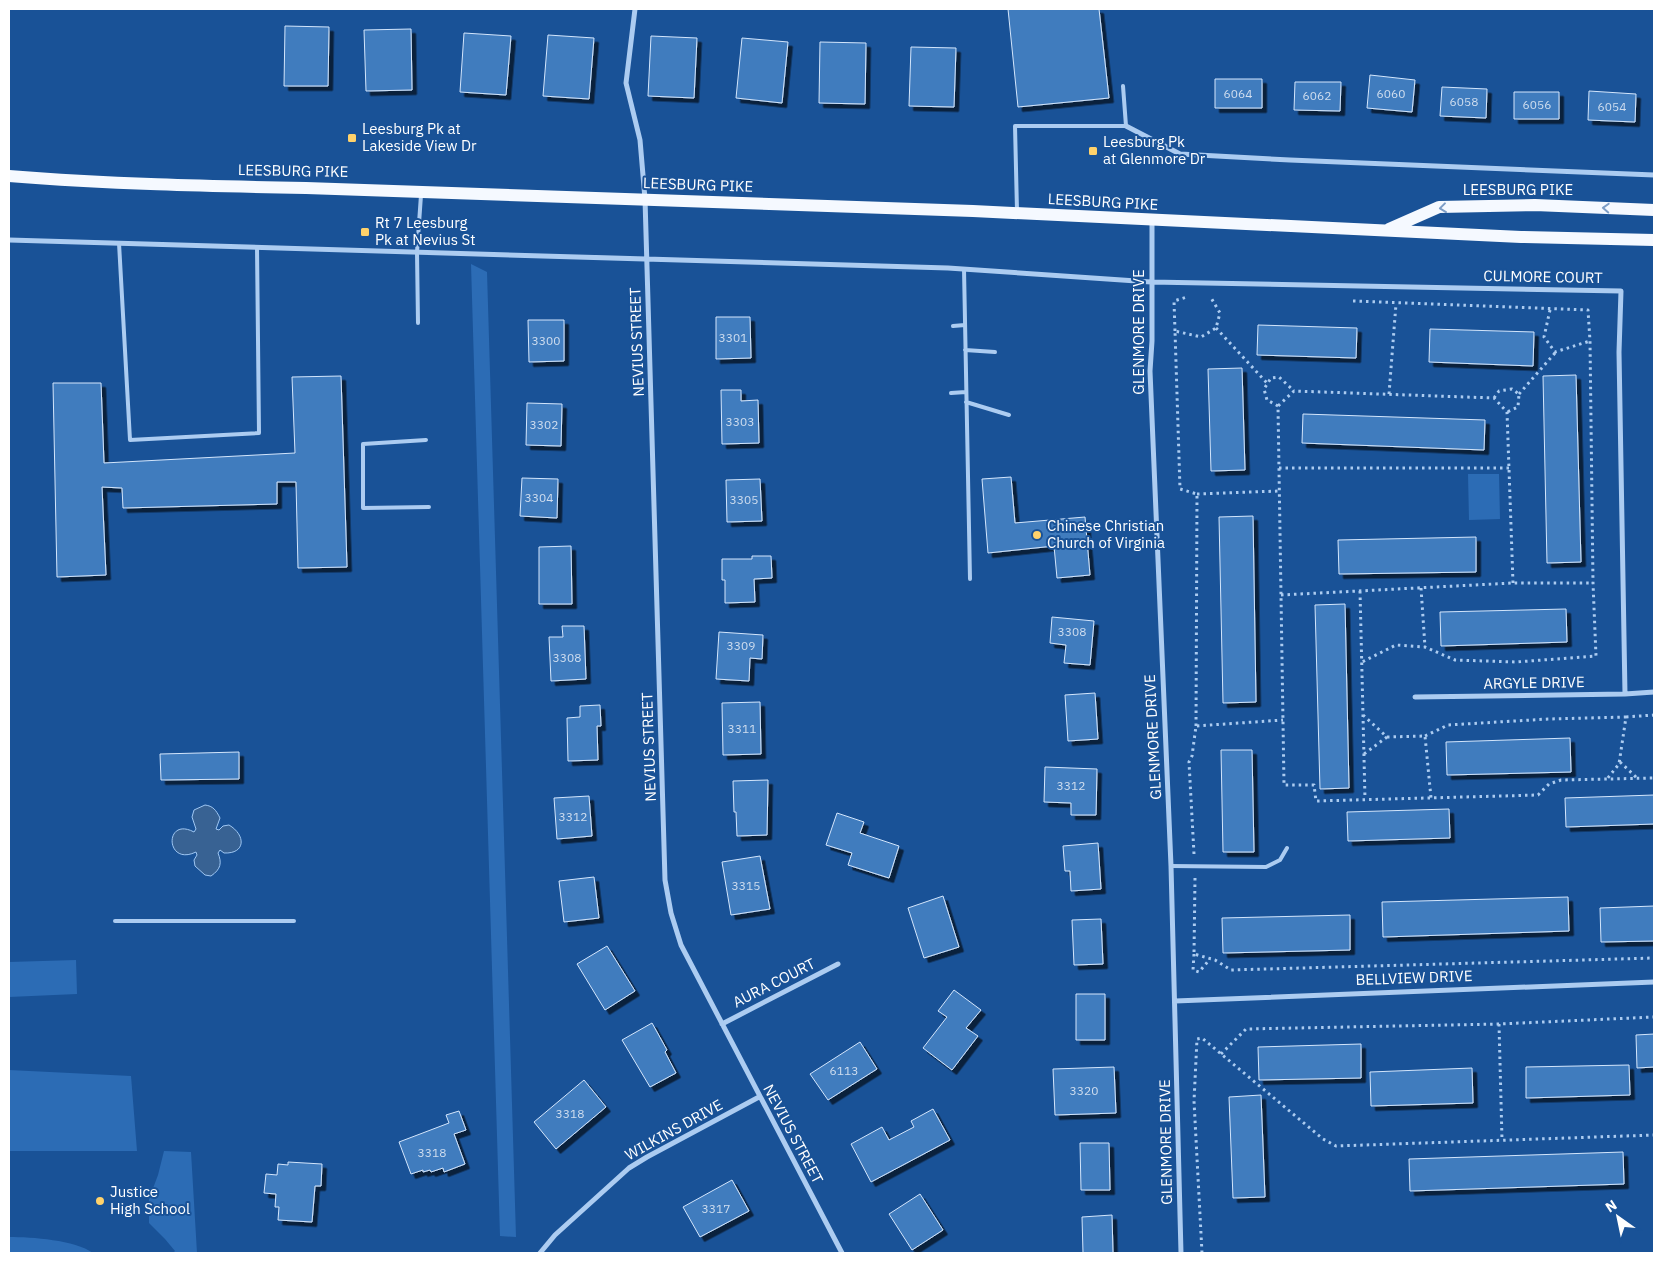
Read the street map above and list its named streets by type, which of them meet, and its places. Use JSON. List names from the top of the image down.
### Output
{
  "streets": {
    "main road": ["LEESBURG PIKE"],
    "street": [
      "CULMORE COURT",
      "GLENMORE DRIVE",
      "NEVIUS STREET",
      "ARGYLE DRIVE",
      "BELLVIEW DRIVE",
      "AURA COURT",
      "WILKINS DRIVE"
    ]
  },
  "crossings": [
    ["LEESBURG PIKE", "GLENMORE DRIVE"],
    ["LEESBURG PIKE", "NEVIUS STREET"],
    ["CULMORE COURT", "GLENMORE DRIVE"],
    ["CULMORE COURT", "ARGYLE DRIVE"],
    ["GLENMORE DRIVE", "BELLVIEW DRIVE"],
    ["NEVIUS STREET", "AURA COURT"],
    ["NEVIUS STREET", "WILKINS DRIVE"]
  ],
  "places": {
    "transit": ["Leesburg Pk at Lakeside View Dr", "Leesburg Pk at Glenmore Dr", "Rt 7 Leesburg Pk at Nevius St"],
    "other": ["Chinese Christian Church of Virginia", "Justice High School"]
  },
  "house_numbers": [
    "6064",
    "6060",
    "6062",
    "6058",
    "6056",
    "6054",
    "3301",
    "3300",
    "3303",
    "3302",
    "3304",
    "3305",
    "3308",
    "3309",
    "3308",
    "3311",
    "3312",
    "3312",
    "3315",
    "6113",
    "3320",
    "3318",
    "3318",
    "3317"
  ],
  "north": "top left"
}
